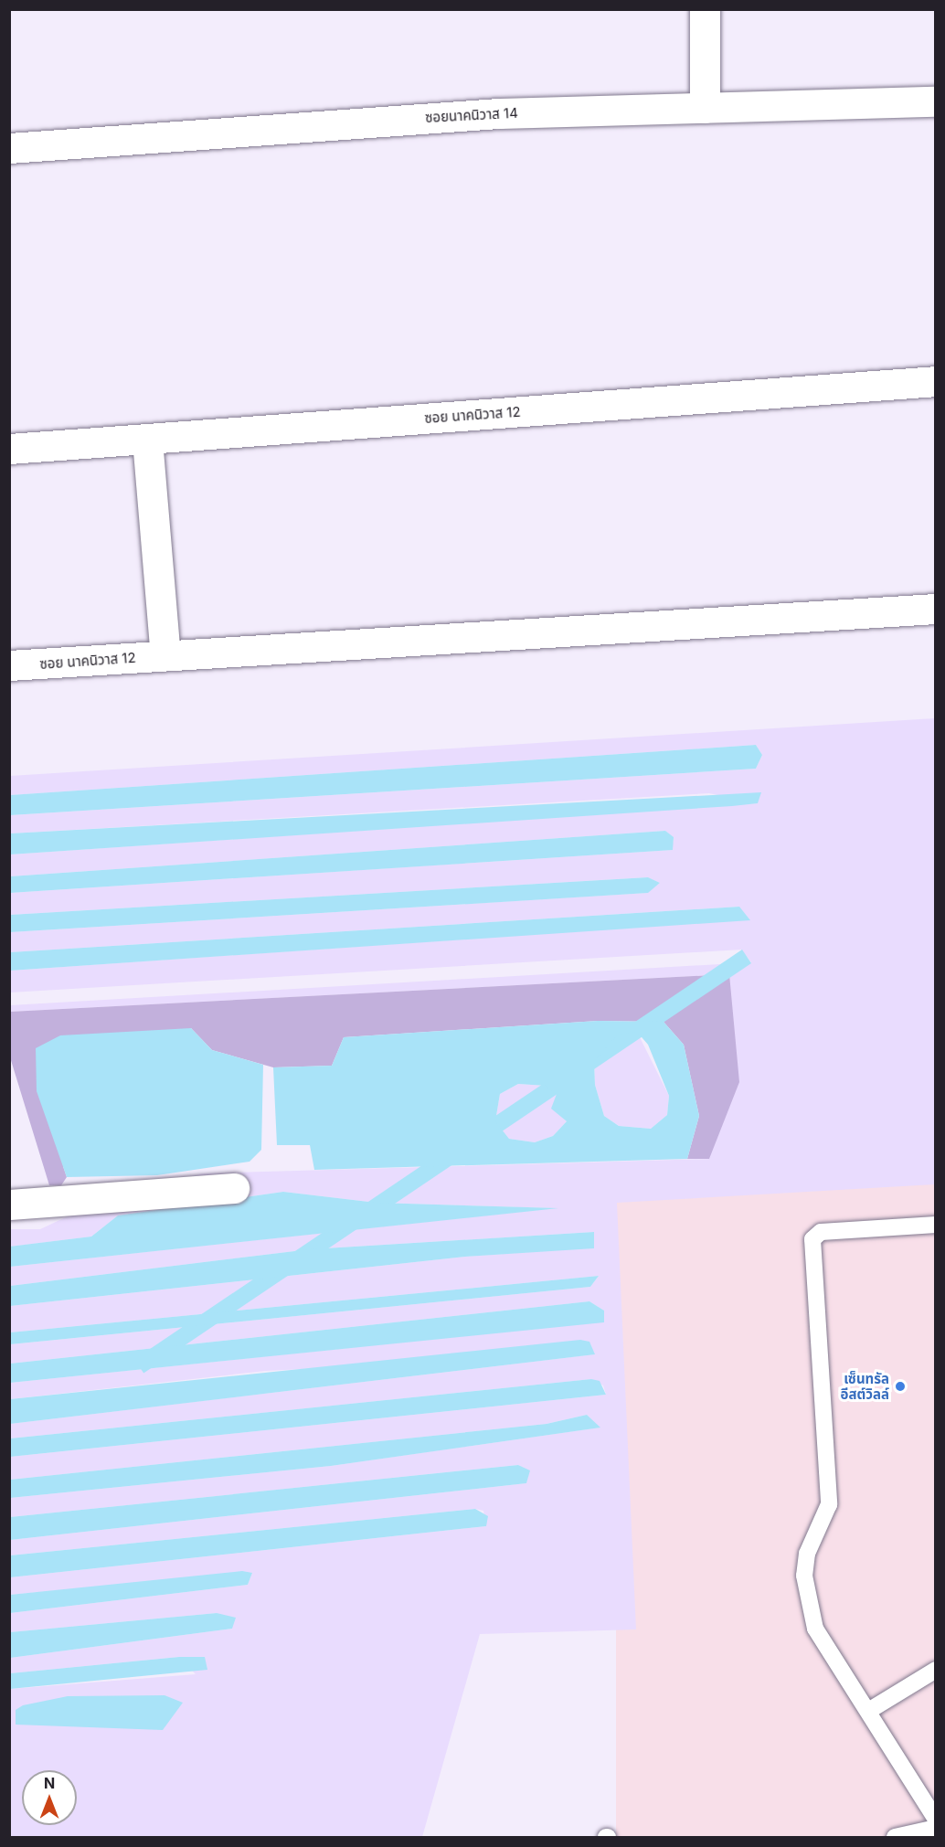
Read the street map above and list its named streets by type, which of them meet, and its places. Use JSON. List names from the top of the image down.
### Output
{
  "streets": {
    "street": ["ซอยนาคนิวาส 14", "ซอย นาคนิวาส 12"]
  },
  "places": ["เซ็นทรัล อีสต์วิลล์"],
  "north": "top"
}
